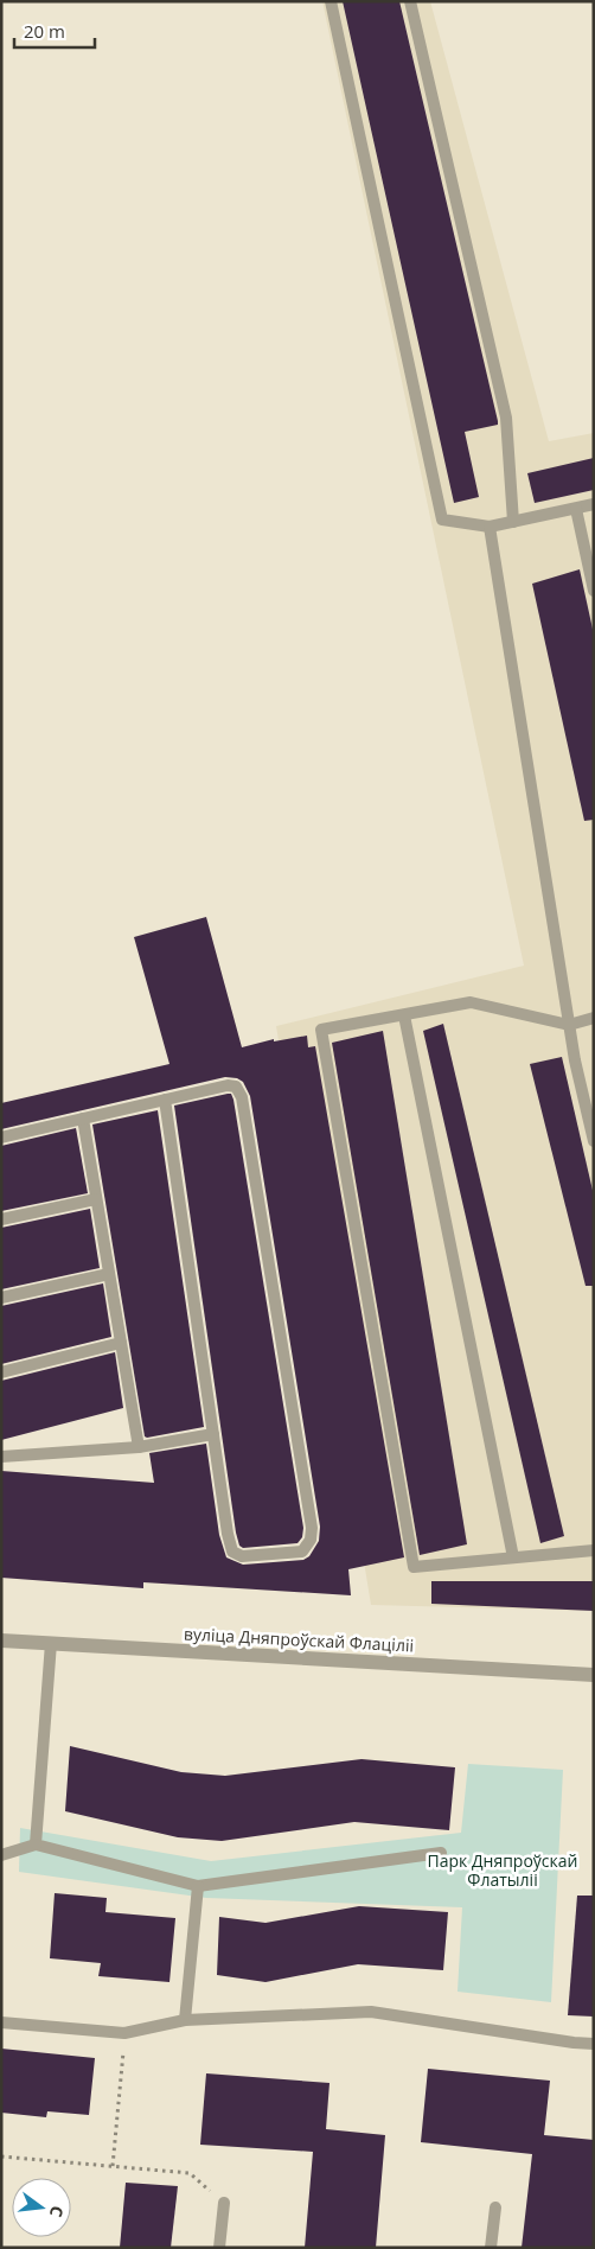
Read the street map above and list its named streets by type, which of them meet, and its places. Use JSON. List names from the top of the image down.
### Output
{
  "streets": {
    "street": ["вуліца Дняпроўскай Флаціліі"]
  },
  "parks": ["Парк Дняпроўскай Флатыліі"],
  "scale_bar": "20 m",
  "north": "right"
}
